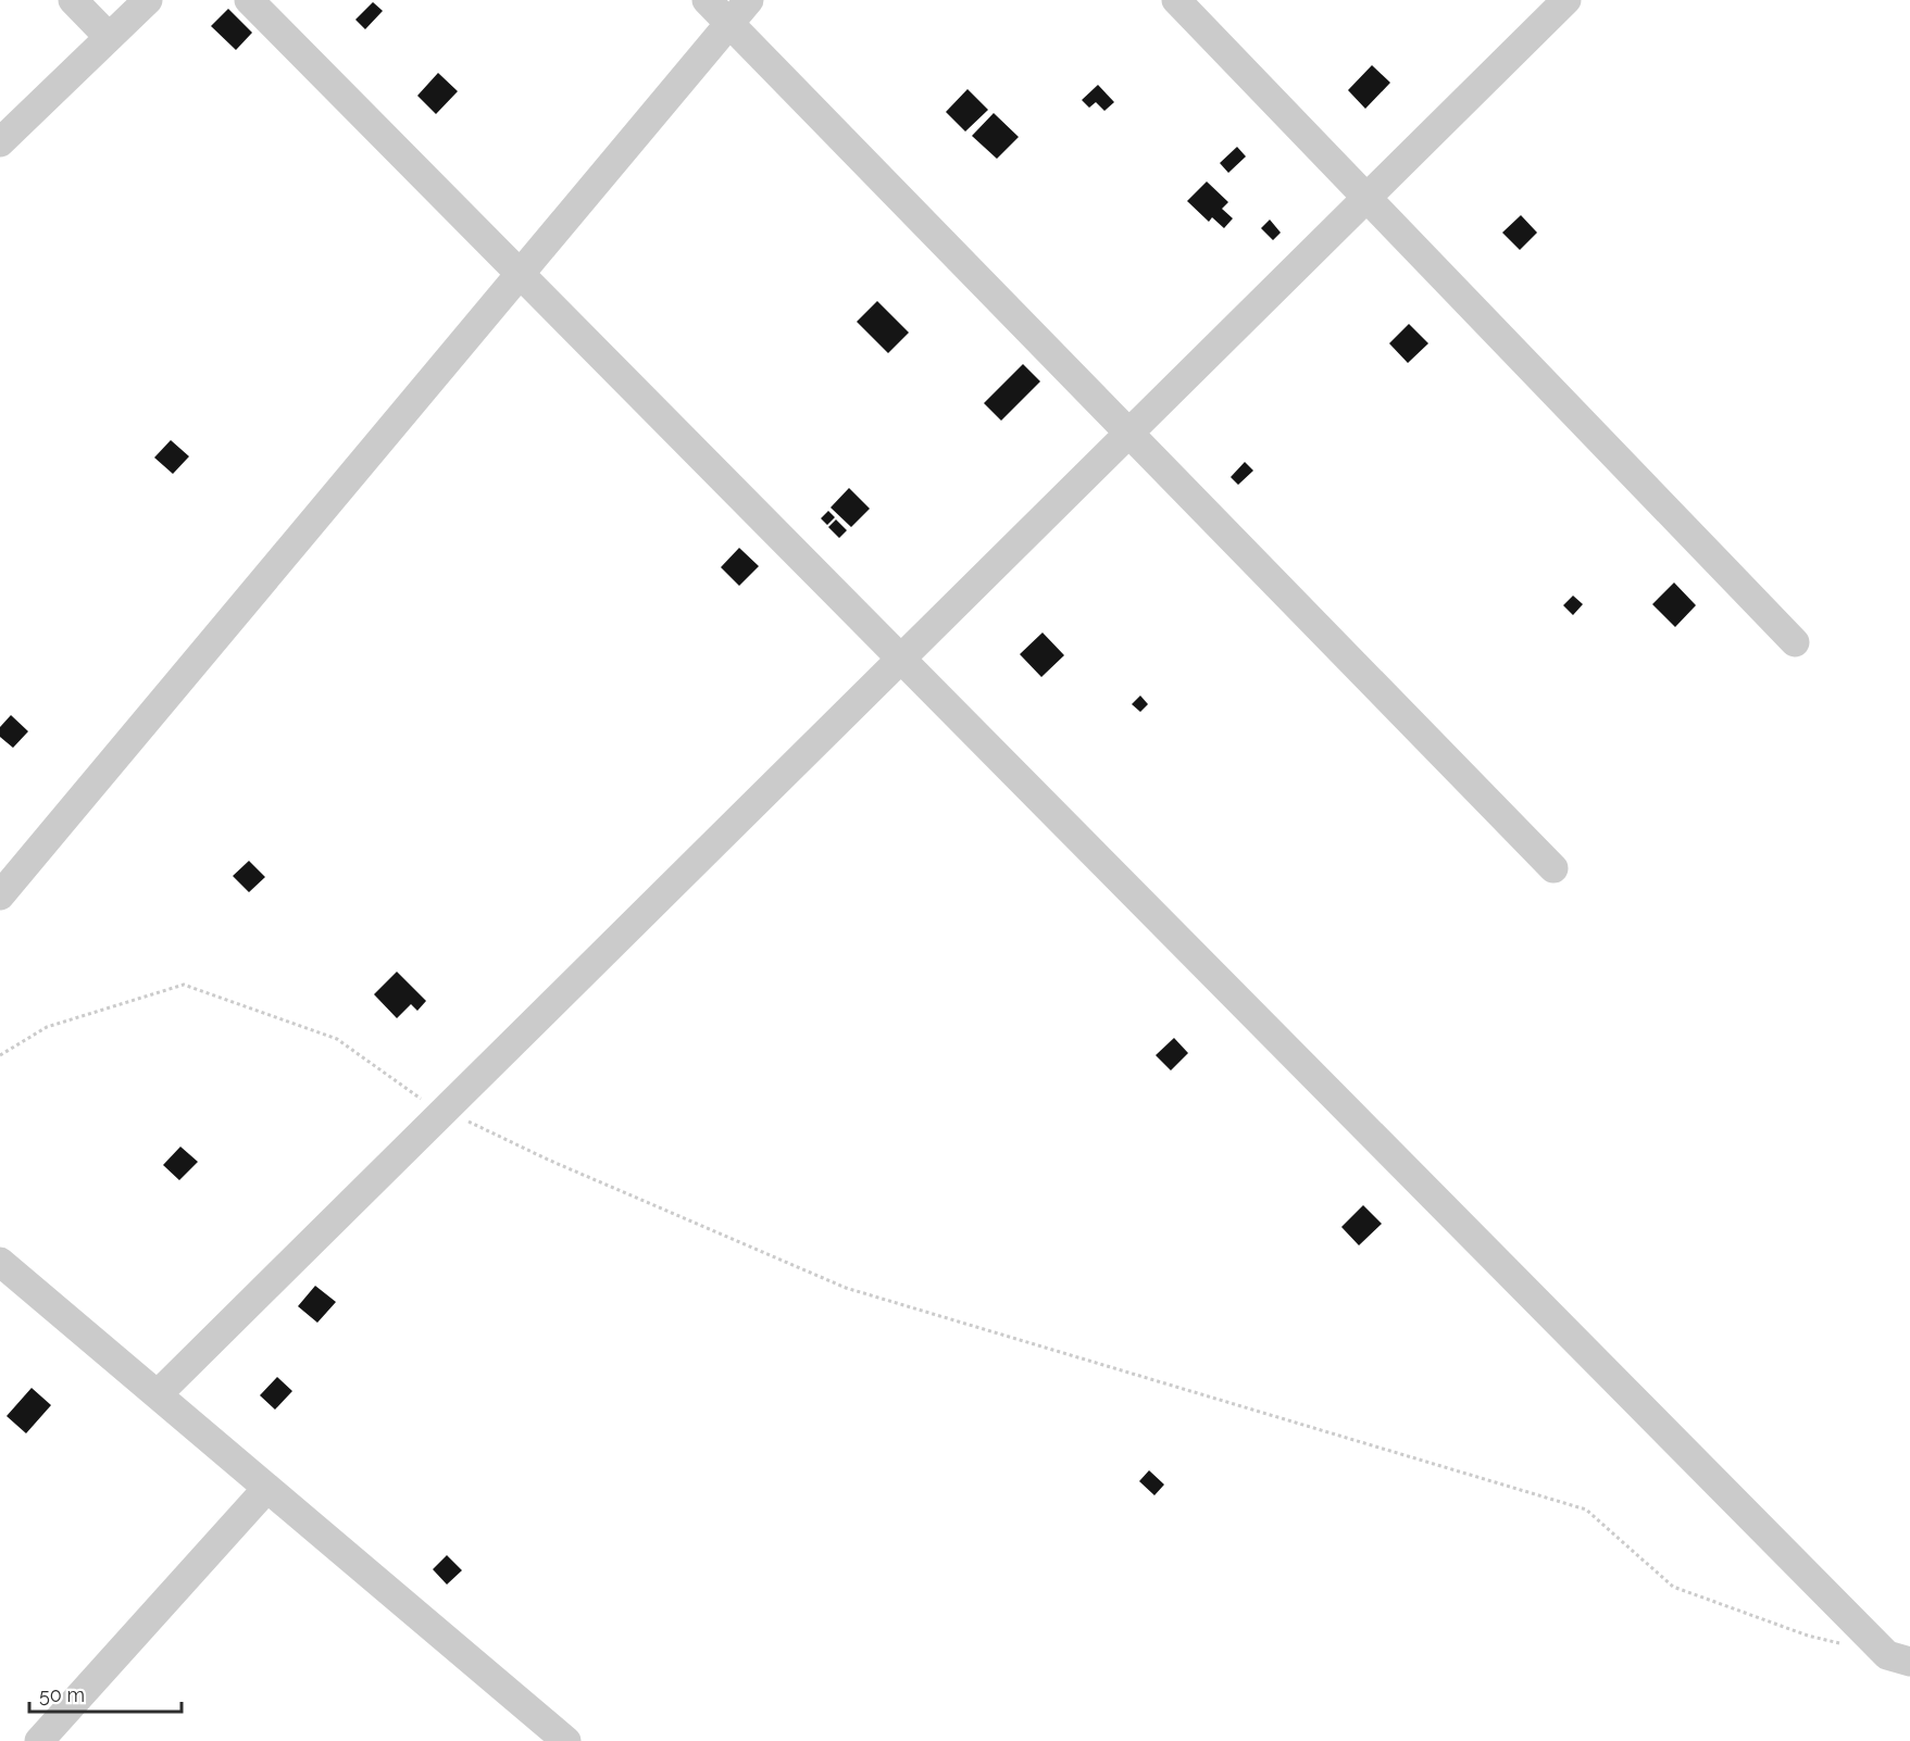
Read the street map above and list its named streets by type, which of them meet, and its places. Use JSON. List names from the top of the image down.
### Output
{
  "scale_bar": "50 m"
}
